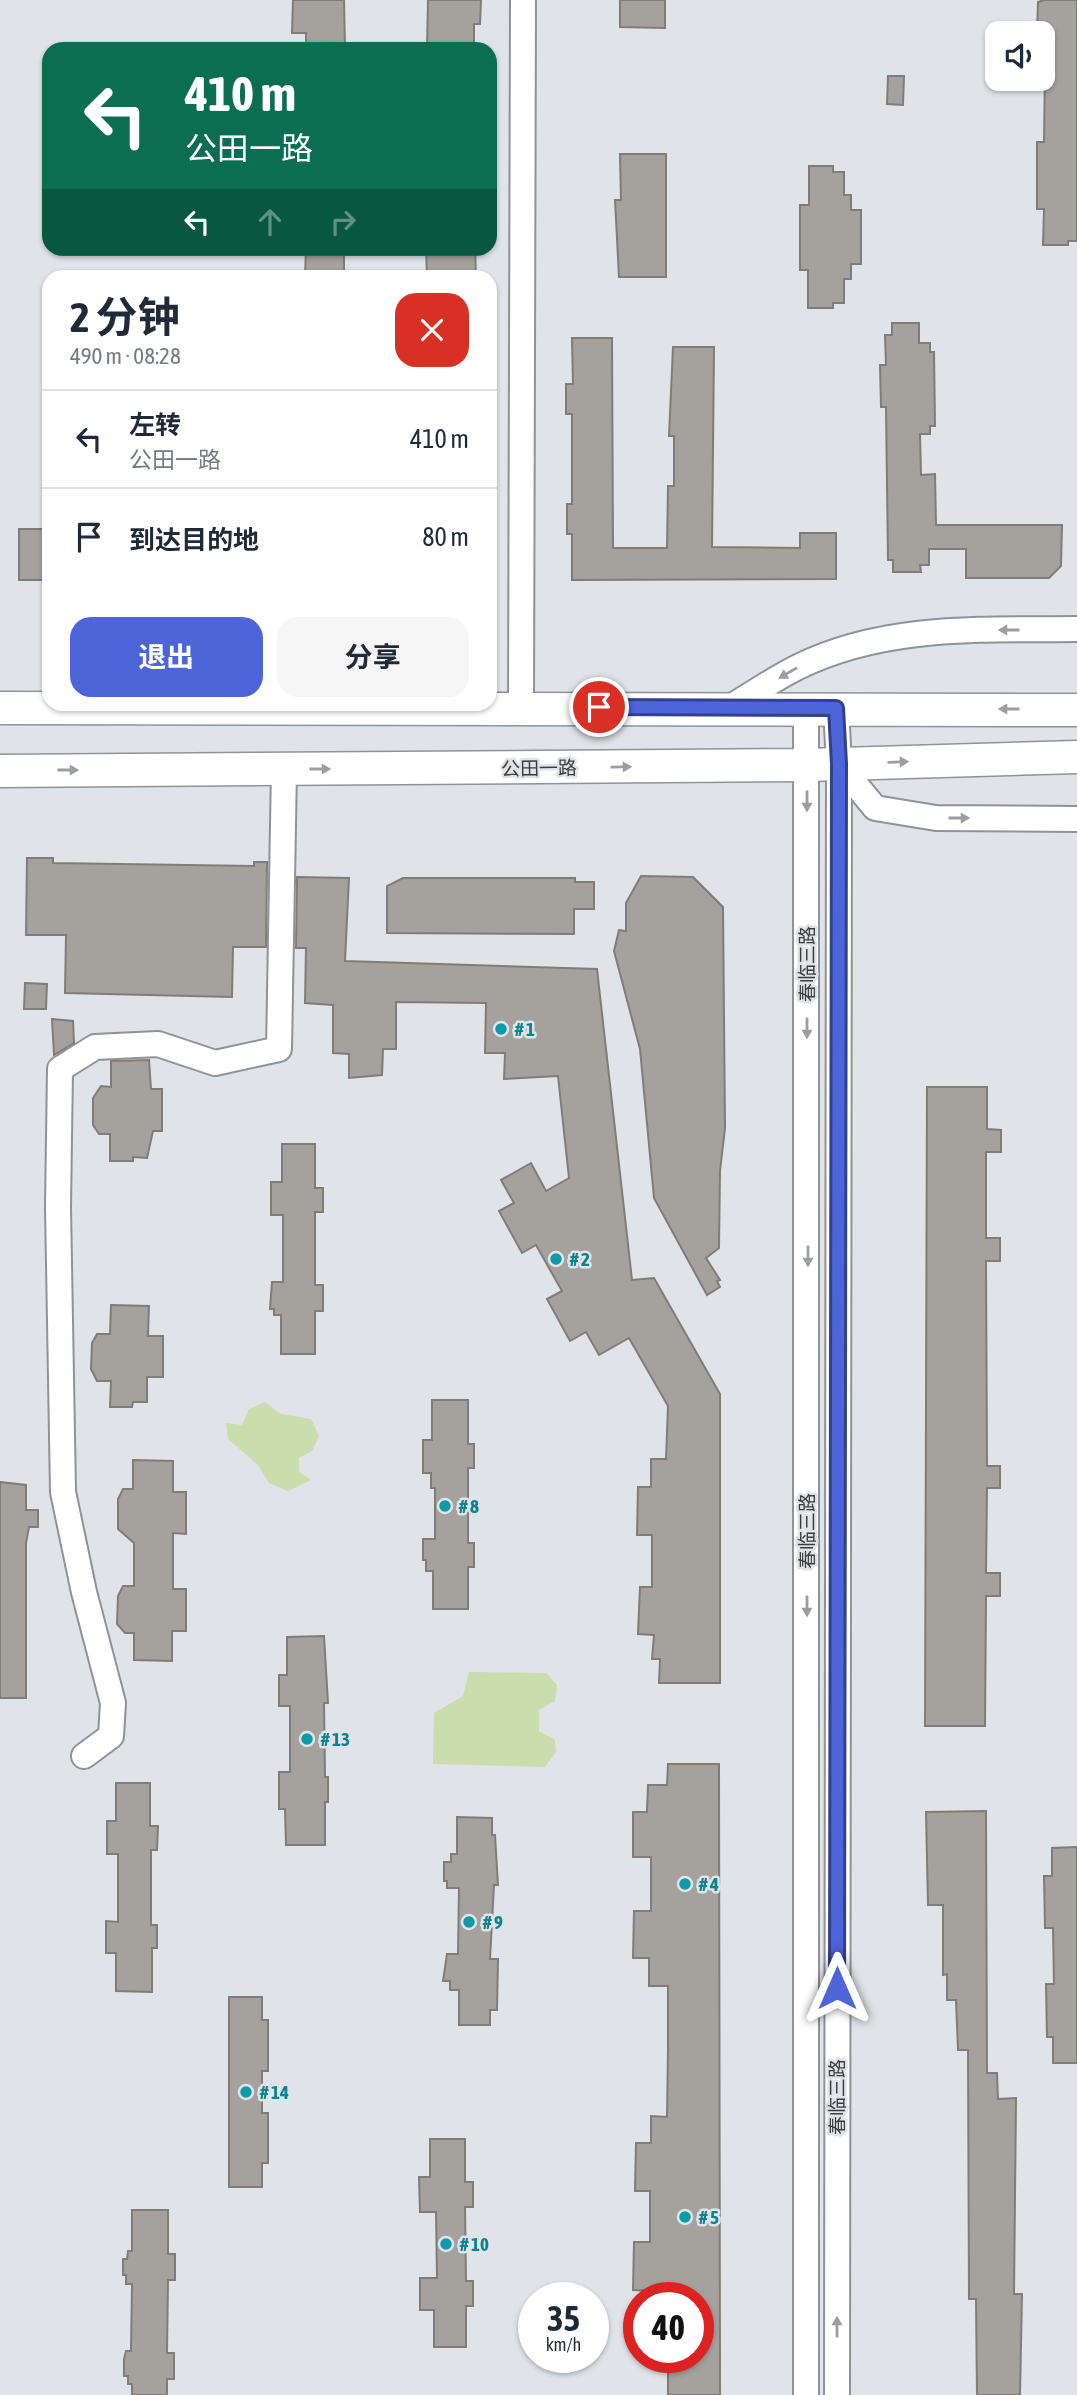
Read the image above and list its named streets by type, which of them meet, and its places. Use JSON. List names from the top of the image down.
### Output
{
  "streets": {
    "main road": ["公田一路"],
    "street": ["春临三路"]
  },
  "crossings": [
    ["公田一路", "春临三路"]
  ],
  "places": [
    "# 1",
    "# 2",
    "# 8",
    "# 13",
    "# 4",
    "# 9",
    "# 14",
    "# 5",
    "# 10"
  ],
  "page": {
    "turn": ["410 m", "公田一路"],
    "heading": ["2 分钟", "490 m · 08:28"],
    "list": [
      {
        "name": "左转",
        "note": "公田一路",
        "value": "410 m"
      },
      {
        "name": "到达目的地",
        "value": "80 m"
      }
    ],
    "buttons": ["退出", "分享"],
    "speed": "35 km/h",
    "limit": "40"
  }
}
